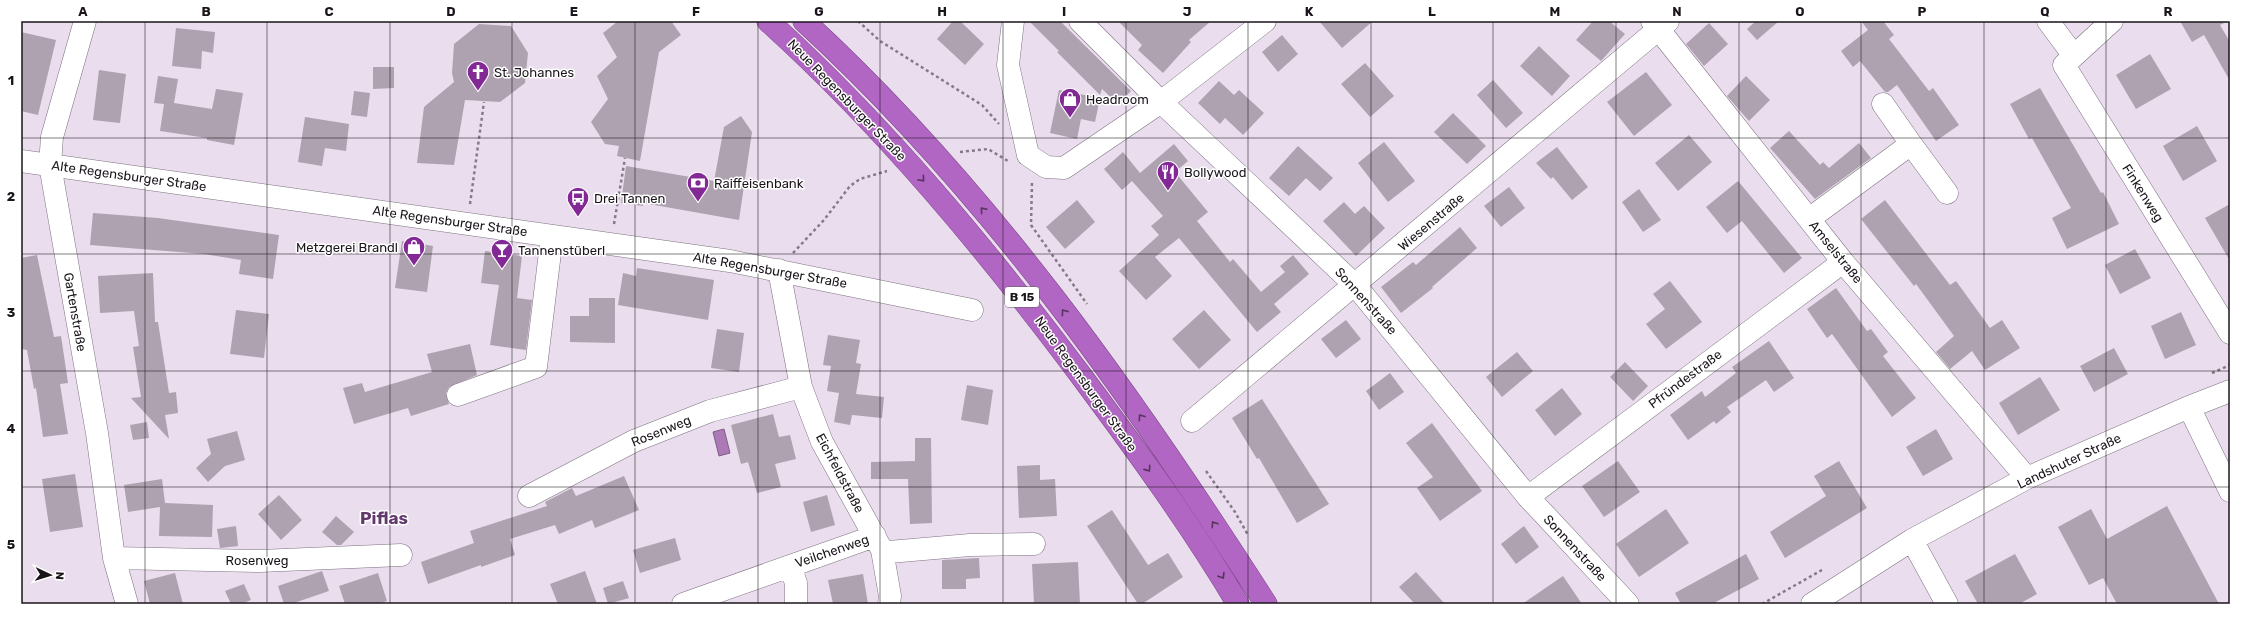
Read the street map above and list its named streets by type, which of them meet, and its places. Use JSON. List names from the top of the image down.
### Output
{
  "streets": {
    "highway": ["Neue Regensburger Straße", "B 15"],
    "street": [
      "Alte Regensburger Straße",
      "Finkenweg",
      "Wiesenstraße",
      "Amselstraße",
      "Sonnenstraße",
      "Gartenstraße",
      "Pfründestraße",
      "Rosenweg",
      "Landshuter Straße",
      "Eichfeldstraße",
      "Veilchenweg"
    ]
  },
  "crossings": [
    ["Alte Regensburger Straße", "Gartenstraße"],
    ["Alte Regensburger Straße", "Eichfeldstraße"],
    ["Wiesenstraße", "Amselstraße"],
    ["Wiesenstraße", "Sonnenstraße"],
    ["Amselstraße", "Pfründestraße"],
    ["Amselstraße", "Landshuter Straße"],
    ["Sonnenstraße", "Pfründestraße"],
    ["Gartenstraße", "Rosenweg"],
    ["Rosenweg", "Eichfeldstraße"],
    ["Eichfeldstraße", "Veilchenweg"]
  ],
  "districts": ["Piflas"],
  "places": {
    "church": ["St. Johannes"],
    "shop": ["Headroom", "Metzgerei Brandl"],
    "restaurant": ["Bollywood"],
    "bank": ["Raiffeisenbank"],
    "bus stop": ["Drei Tannen"],
    "bar": ["Tannenstüberl"]
  },
  "north": "right",
  "grid": {
    "columns": [
      "A",
      "B",
      "C",
      "D",
      "E",
      "F",
      "G",
      "H",
      "I",
      "J",
      "K",
      "L",
      "M",
      "N",
      "O",
      "P",
      "Q",
      "R"
    ],
    "rows": [
      "1",
      "2",
      "3",
      "4",
      "5"
    ]
  }
}
